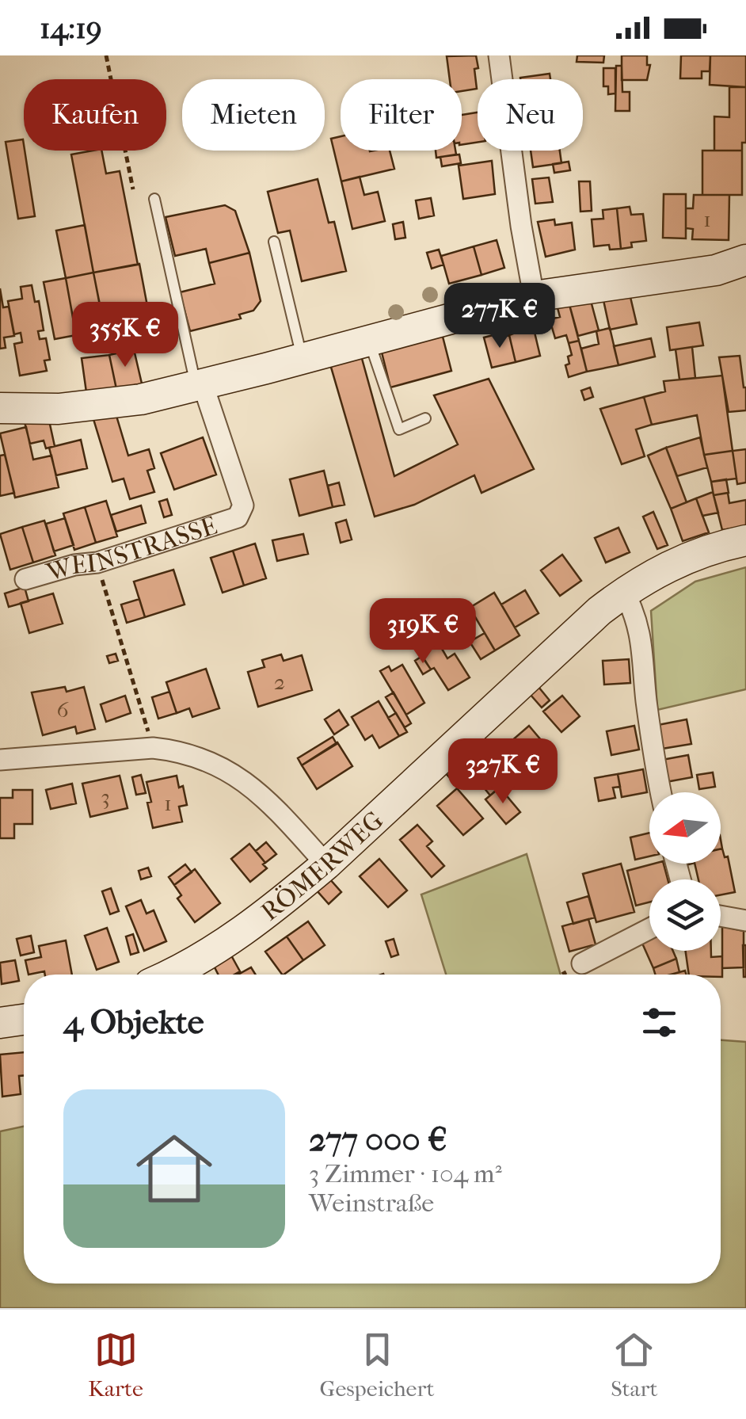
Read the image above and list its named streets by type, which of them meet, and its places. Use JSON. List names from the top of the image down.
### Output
{
  "streets": {
    "street": ["WEINSTRASSE", "RÖMERWEG"]
  },
  "house_numbers": [
    "1",
    "2",
    "6",
    "3",
    "1"
  ],
  "north": "left",
  "page": {
    "status": "14:19",
    "chip": [
      "Kaufen",
      "Mieten",
      "Filter",
      "Neu"
    ],
    "price": [
      "277K €",
      "355K €",
      "319K €",
      "327K €"
    ],
    "heading": "4 Objekte",
    "list": [
      {
        "name": "277 000 €",
        "note": "3 Zimmer · 104 m² · Weinstraße"
      }
    ],
    "tabs": ["Karte", "Gespeichert", "Start"]
  }
}
